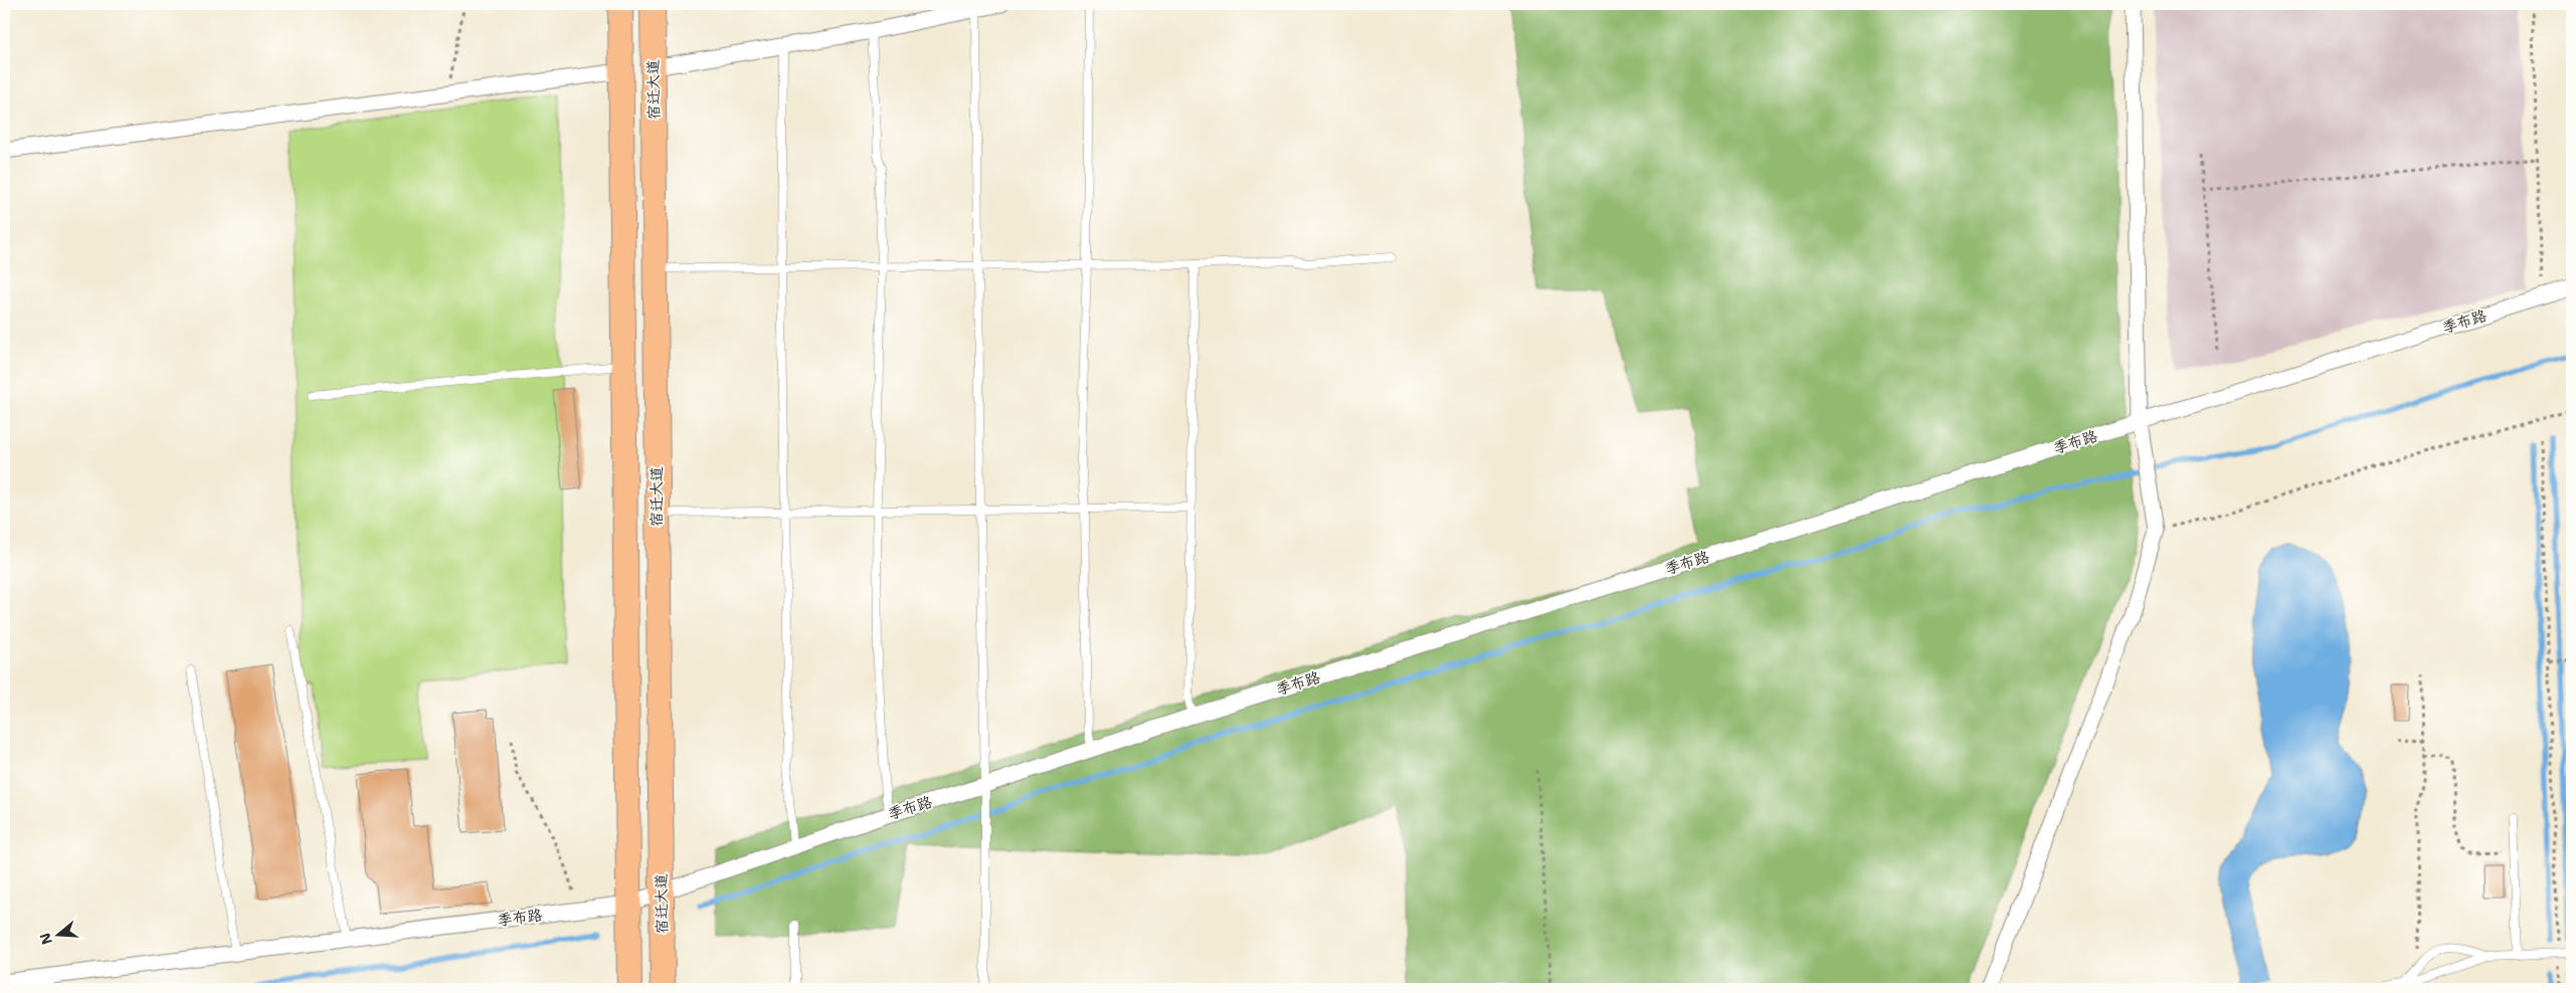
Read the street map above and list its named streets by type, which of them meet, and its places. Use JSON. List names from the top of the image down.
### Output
{
  "streets": {
    "main road": ["宿迁大道"],
    "street": ["季布路"]
  },
  "crossings": [
    ["宿迁大道", "季布路"]
  ],
  "north": "left"
}
